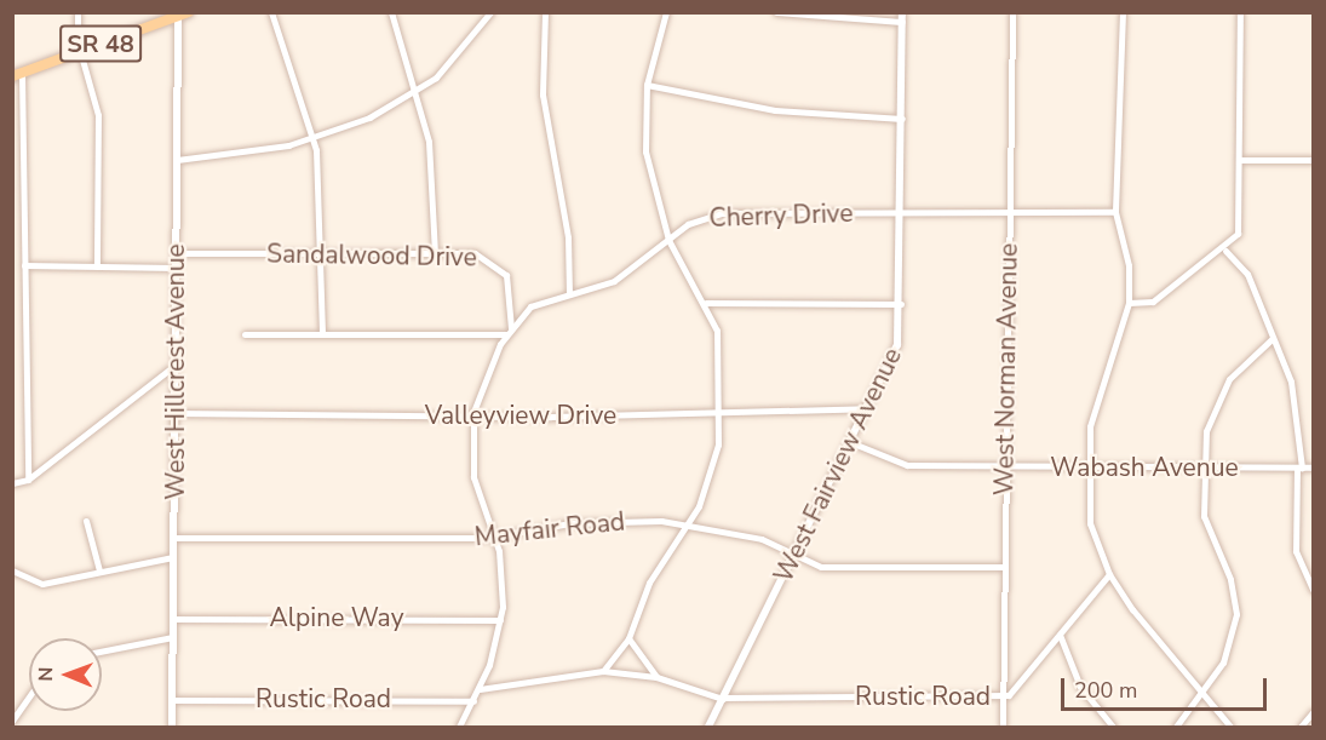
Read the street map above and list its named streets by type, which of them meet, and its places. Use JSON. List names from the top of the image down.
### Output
{
  "streets": {
    "main road": ["SR 48"],
    "street": [
      "Cherry Drive",
      "Sandalwood Drive",
      "West Norman Avenue",
      "West Hillcrest Avenue",
      "Valleyview Drive",
      "West Fairview Avenue",
      "Wabash Avenue",
      "Mayfair Road",
      "Alpine Way",
      "Rustic Road"
    ]
  },
  "crossings": [
    ["SR 48", "West Hillcrest Avenue"],
    ["Cherry Drive", "Sandalwood Drive"],
    ["Cherry Drive", "West Norman Avenue"],
    ["Cherry Drive", "Valleyview Drive"],
    ["Cherry Drive", "West Fairview Avenue"],
    ["Cherry Drive", "Mayfair Road"],
    ["Cherry Drive", "Alpine Way"],
    ["Cherry Drive", "Rustic Road"],
    ["Sandalwood Drive", "West Hillcrest Avenue"],
    ["West Norman Avenue", "Wabash Avenue"],
    ["West Norman Avenue", "Mayfair Road"],
    ["West Norman Avenue", "Rustic Road"],
    ["West Hillcrest Avenue", "Valleyview Drive"],
    ["West Hillcrest Avenue", "Mayfair Road"],
    ["West Hillcrest Avenue", "Alpine Way"],
    ["West Hillcrest Avenue", "Rustic Road"],
    ["Valleyview Drive", "West Fairview Avenue"],
    ["West Fairview Avenue", "Wabash Avenue"],
    ["West Fairview Avenue", "Mayfair Road"],
    ["West Fairview Avenue", "Rustic Road"]
  ],
  "scale_bar": "200 m",
  "north": "left"
}
